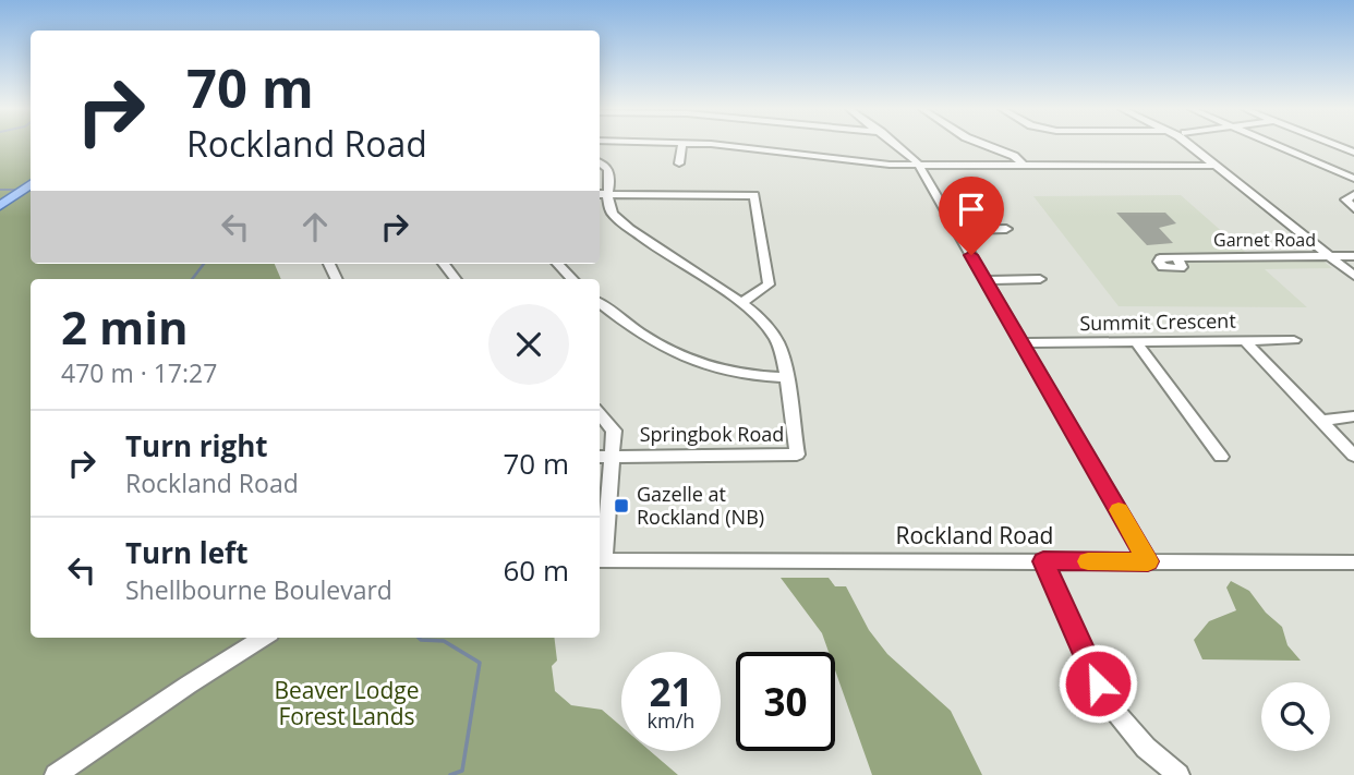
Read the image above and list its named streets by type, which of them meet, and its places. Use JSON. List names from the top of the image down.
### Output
{
  "streets": {
    "street": [
      "Garnet Road",
      "Summit Crescent",
      "Springbok Road",
      "Rockland Road"
    ]
  },
  "parks": ["Beaver Lodge Forest Lands"],
  "places": {
    "transit": ["Gazelle at Rockland (NB)"]
  },
  "page": {
    "turn": ["70 m", "Rockland Road"],
    "heading": ["2 min", "470 m · 17:27"],
    "list": [
      {
        "name": "Turn right",
        "note": "Rockland Road",
        "value": "70 m"
      },
      {
        "name": "Turn left",
        "note": "Shellbourne Boulevard",
        "value": "60 m"
      }
    ],
    "speed": "21 km/h",
    "limit": "30"
  }
}
